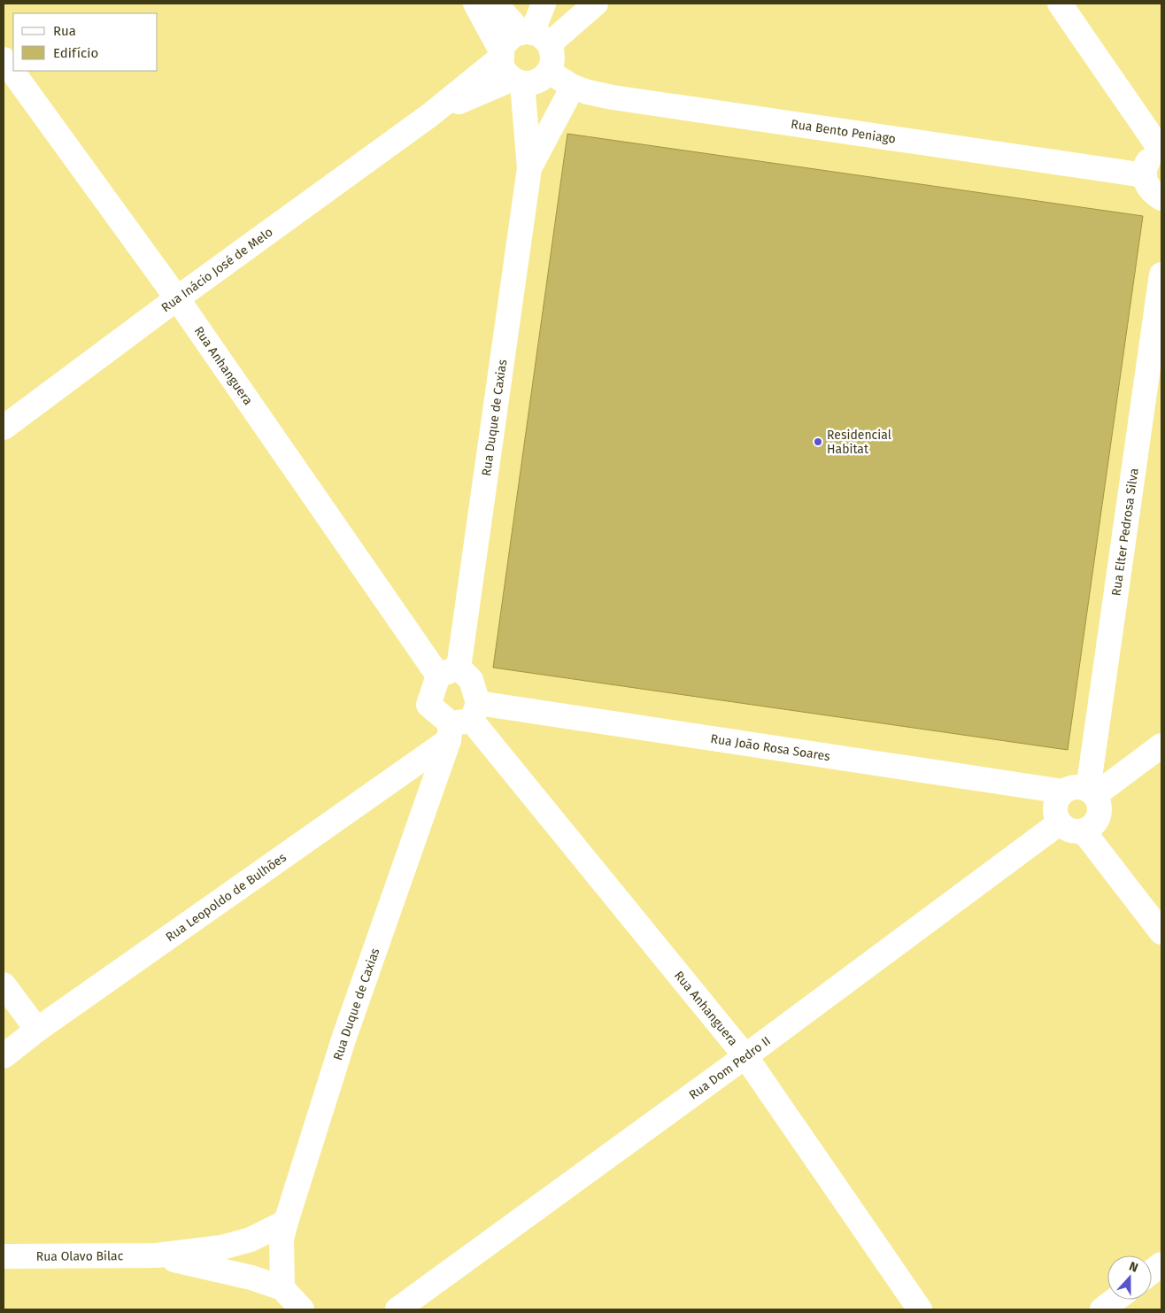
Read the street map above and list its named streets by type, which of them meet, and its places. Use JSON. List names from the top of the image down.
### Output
{
  "streets": {
    "street": [
      "Rua Bento Peniago",
      "Rua Inácio José de Melo",
      "Rua Anhanguera",
      "Rua Duque de Caxias",
      "Rua Elter Pedrosa Silva",
      "Rua João Rosa Soares",
      "Rua Leopoldo de Bulhões",
      "Rua Dom Pedro II",
      "Rua Olavo Bilac"
    ]
  },
  "crossings": [
    ["Rua Bento Peniago", "Rua Inácio José de Melo"],
    ["Rua Bento Peniago", "Rua Duque de Caxias"],
    ["Rua Inácio José de Melo", "Rua Anhanguera"],
    ["Rua Inácio José de Melo", "Rua Duque de Caxias"],
    ["Rua Anhanguera", "Rua Duque de Caxias"],
    ["Rua Anhanguera", "Rua João Rosa Soares"],
    ["Rua Anhanguera", "Rua Leopoldo de Bulhões"],
    ["Rua Anhanguera", "Rua Dom Pedro II"],
    ["Rua Duque de Caxias", "Rua João Rosa Soares"],
    ["Rua Duque de Caxias", "Rua Leopoldo de Bulhões"],
    ["Rua Duque de Caxias", "Rua Olavo Bilac"],
    ["Rua Elter Pedrosa Silva", "Rua João Rosa Soares"],
    ["Rua Elter Pedrosa Silva", "Rua Dom Pedro II"],
    ["Rua João Rosa Soares", "Rua Leopoldo de Bulhões"],
    ["Rua João Rosa Soares", "Rua Dom Pedro II"]
  ],
  "places": ["Residencial Habitat"],
  "legend": ["Rua", "Edifício"],
  "north": "top"
}
